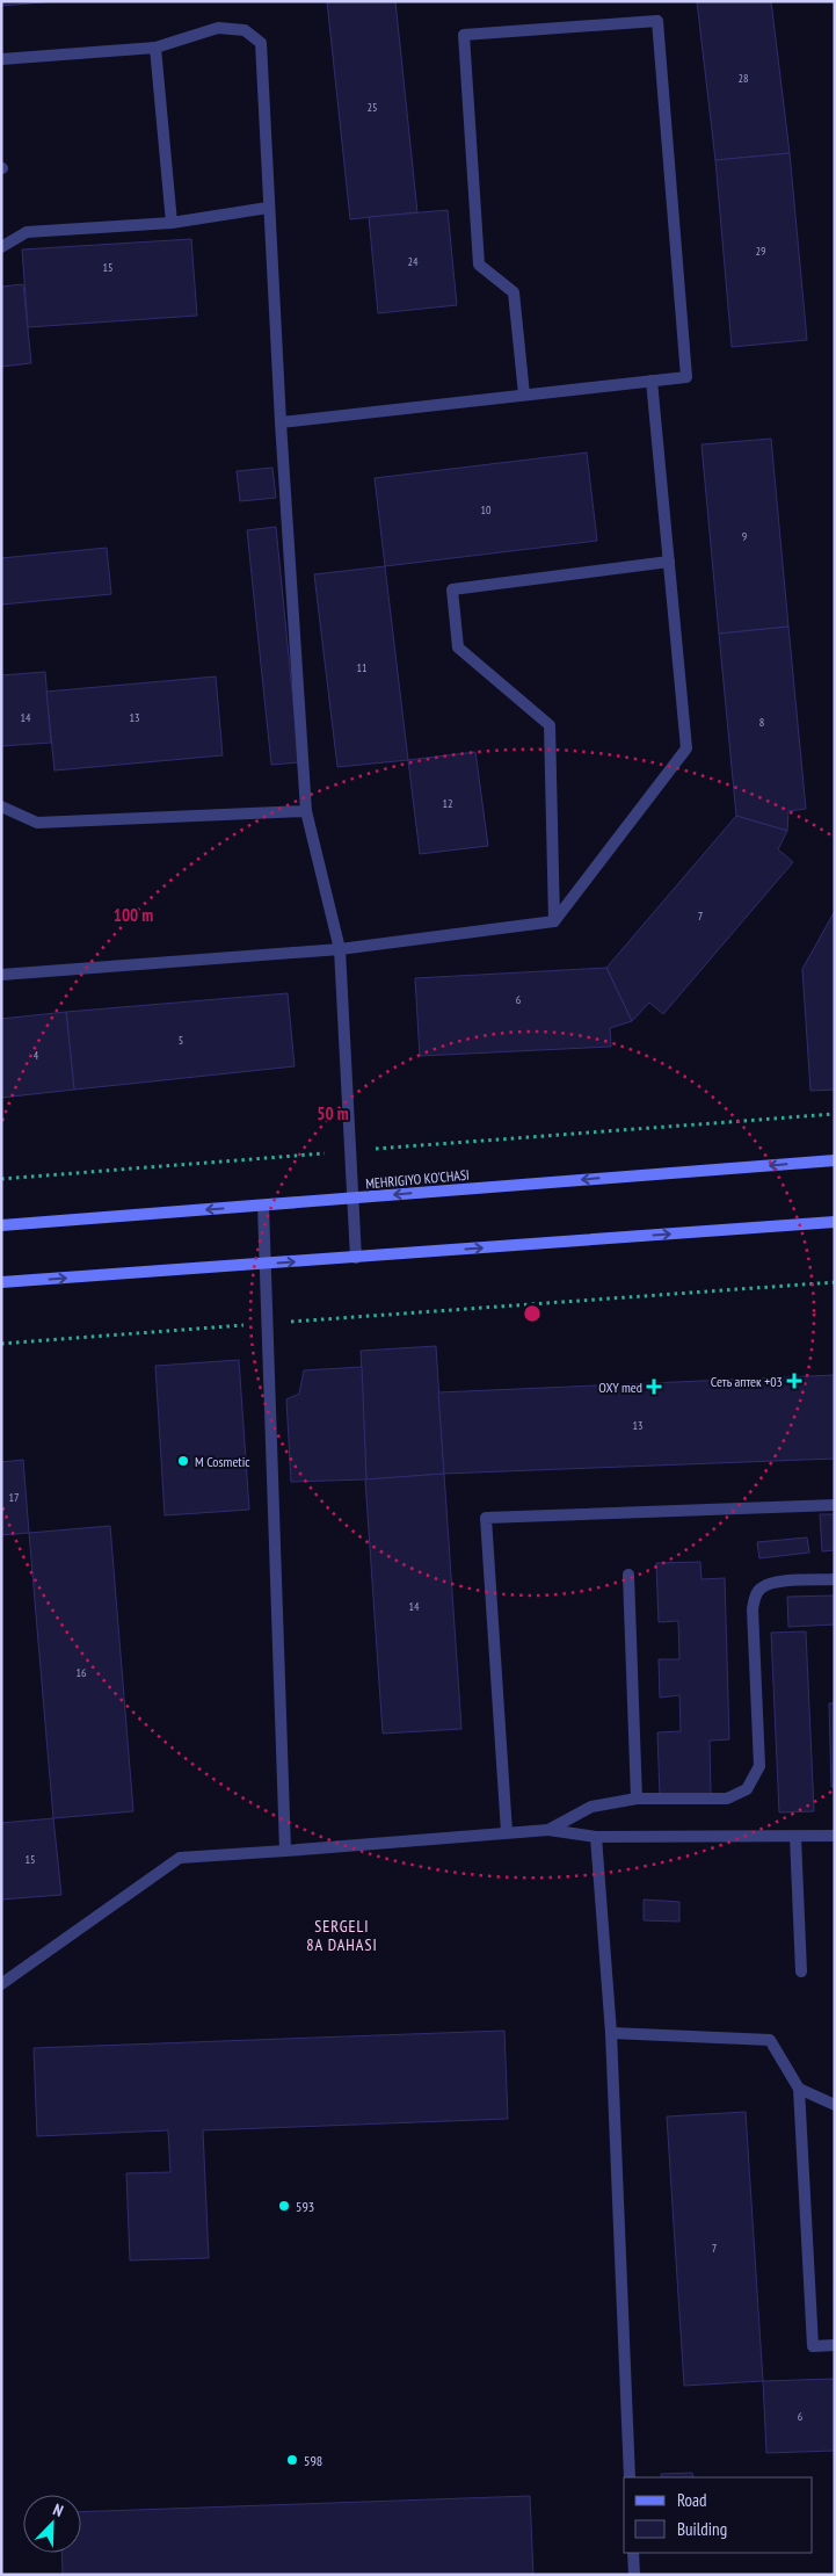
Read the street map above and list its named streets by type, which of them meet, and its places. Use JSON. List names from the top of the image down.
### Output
{
  "streets": {
    "main road": ["MEHRIGIYO KO'CHASI"]
  },
  "districts": ["SERGELI 8A DAHASI"],
  "places": {
    "health": ["Сеть аптек +03", "OXY med"],
    "other": ["M Cosmetic", "593", "598"]
  },
  "house_numbers": [
    "28",
    "25",
    "29",
    "24",
    "15",
    "10",
    "9",
    "11",
    "14",
    "13",
    "8",
    "12",
    "7",
    "6",
    "5",
    "4",
    "13",
    "17",
    "14",
    "16",
    "15",
    "7",
    "6"
  ],
  "legend": ["Road", "Building"],
  "north": "top right",
  "rings": ["100 m", "50 m"]
}
